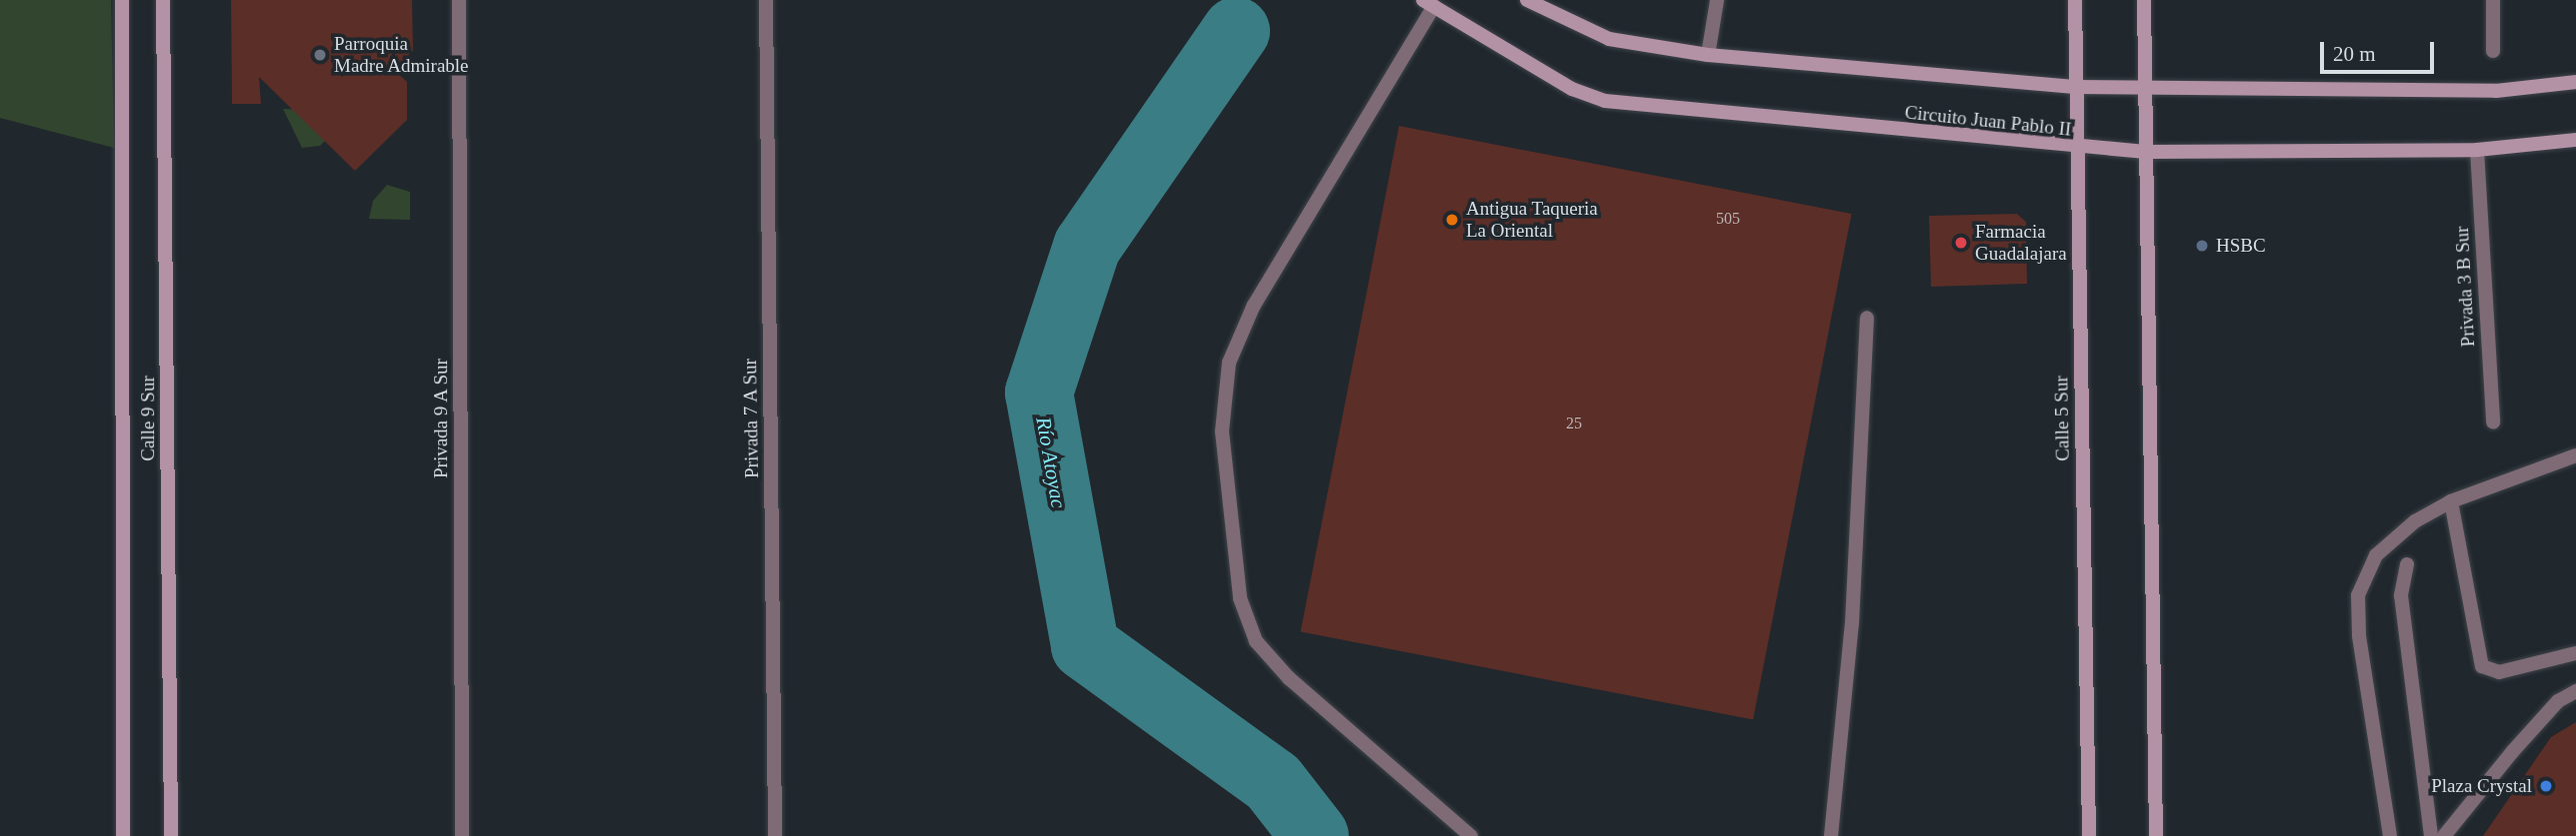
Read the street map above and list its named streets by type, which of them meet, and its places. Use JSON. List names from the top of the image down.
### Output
{
  "streets": {
    "main road": ["Circuito Juan Pablo II", "Calle 9 Sur", "Calle 5 Sur"],
    "street": ["Privada 3 B Sur", "Privada 9 A Sur", "Privada 7 A Sur"]
  },
  "crossings": [
    ["Circuito Juan Pablo II", "Privada 3 B Sur"],
    ["Circuito Juan Pablo II", "Calle 5 Sur"]
  ],
  "water": ["Río Atoyac"],
  "places": [
    "Parroquia Madre Admirable",
    "Antigua Taqueria La Oriental",
    "Farmacia Guadalajara",
    "HSBC",
    "Plaza Crystal"
  ],
  "house_numbers": ["505", "25"],
  "scale_bar": "20 m"
}
